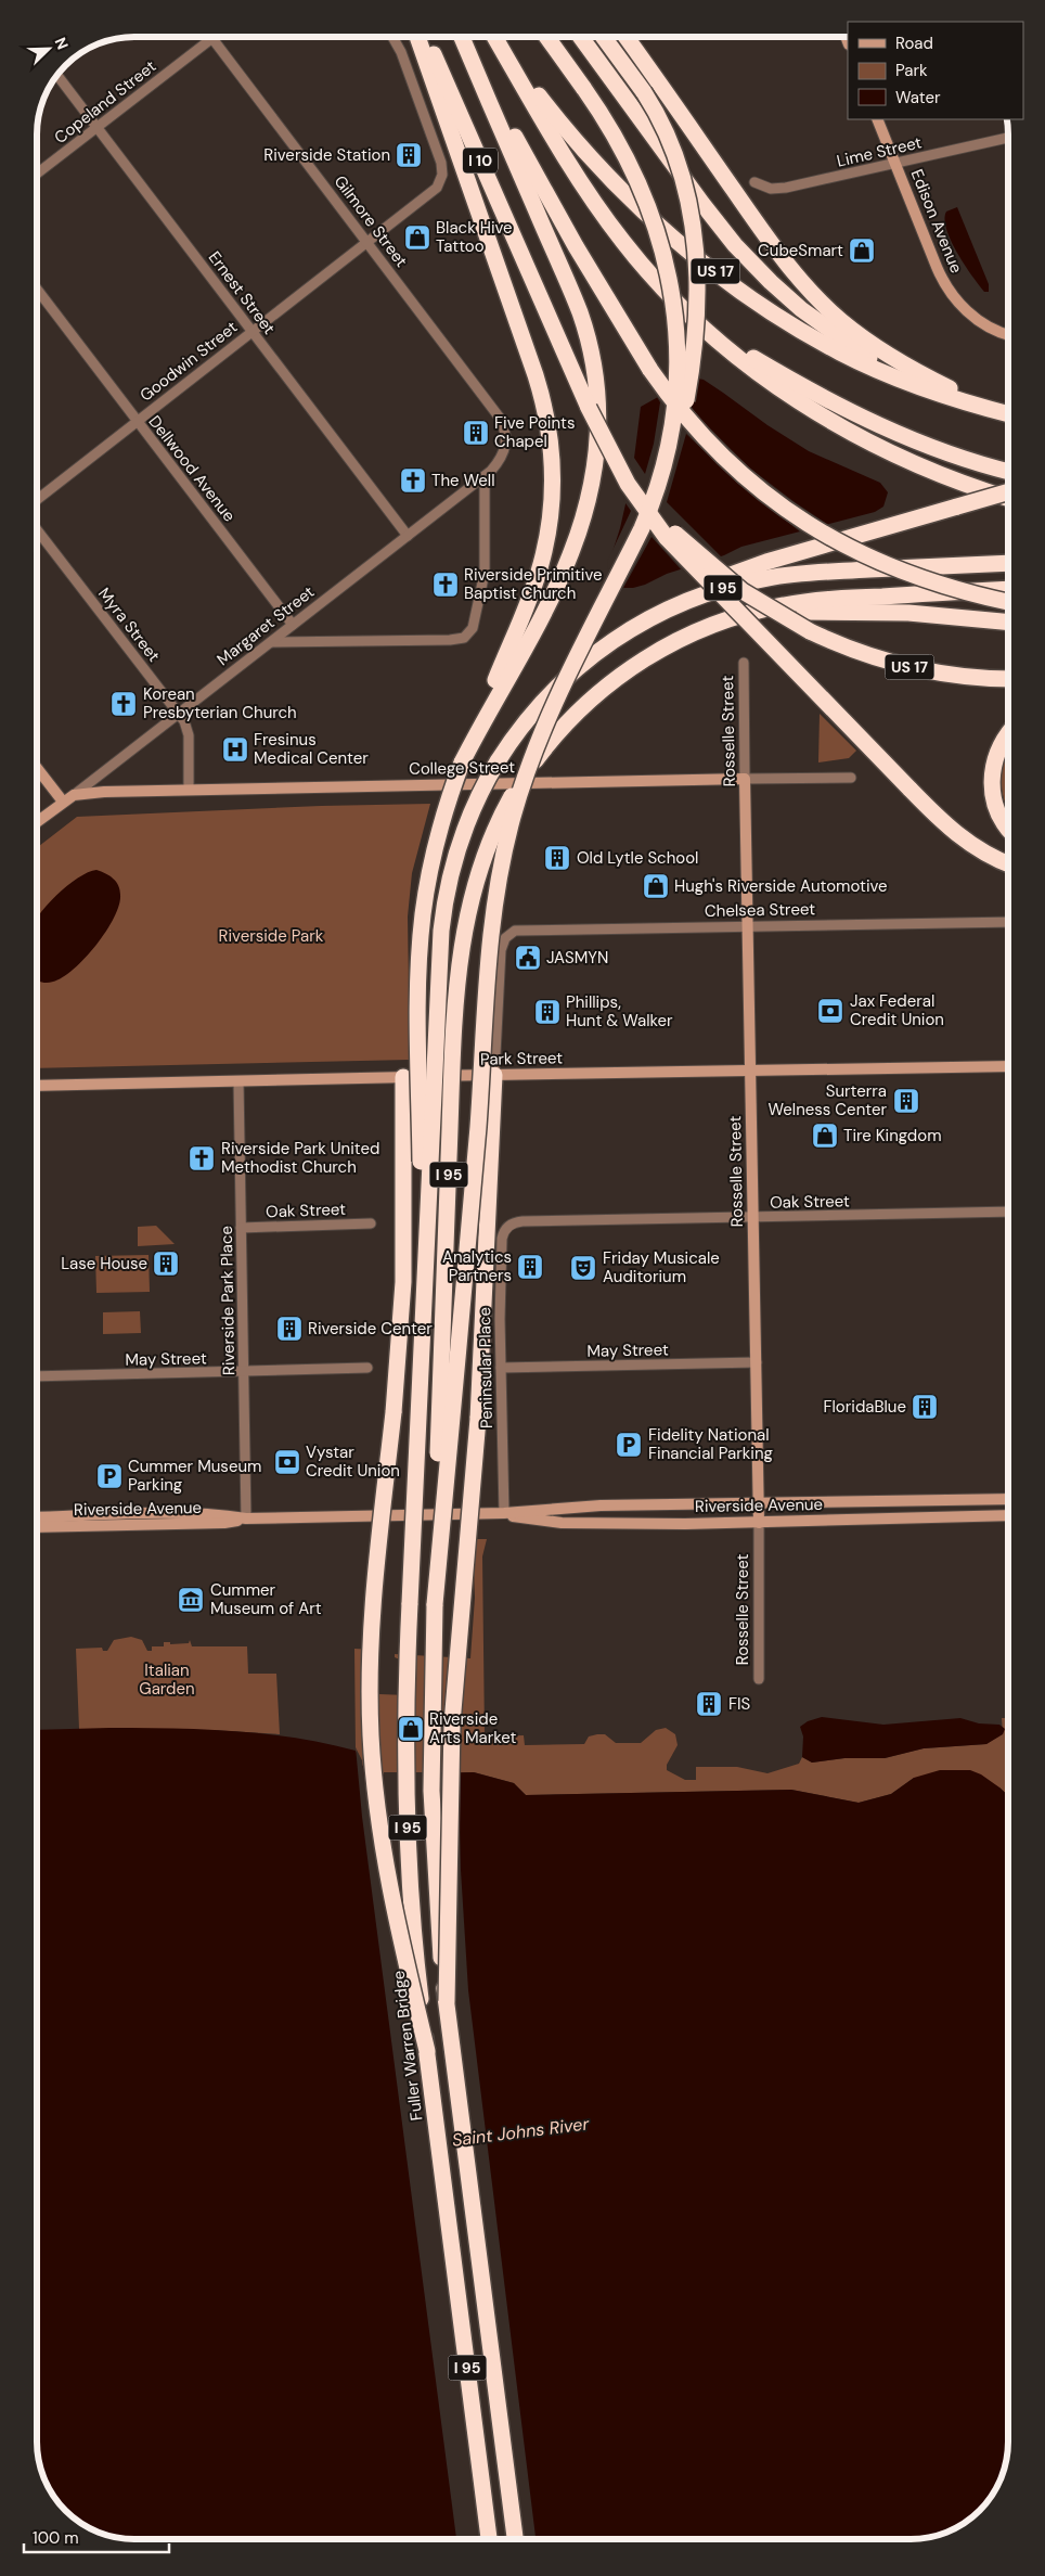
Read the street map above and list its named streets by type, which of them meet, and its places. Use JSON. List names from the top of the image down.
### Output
{
  "streets": {
    "highway": [
      "I 10",
      "US 17",
      "I 95",
      "Fuller Warren Bridge"
    ],
    "main road": [
      "Edison Avenue",
      "Margaret Street",
      "Rosselle Street",
      "College Street",
      "Park Street",
      "Riverside Avenue"
    ],
    "street": [
      "Copeland Street",
      "Lime Street",
      "Gilmore Street",
      "Ernest Street",
      "Goodwin Street",
      "Dellwood Avenue",
      "Myra Street",
      "Chelsea Street",
      "Oak Street",
      "Riverside Park Place",
      "May Street",
      "Peninsular Place"
    ]
  },
  "crossings": [
    ["Copeland Street", "Gilmore Street"],
    ["Copeland Street", "Ernest Street"],
    ["Lime Street", "Edison Avenue"],
    ["I 10", "US 17"],
    ["Gilmore Street", "Goodwin Street"],
    ["Gilmore Street", "Margaret Street"],
    ["Ernest Street", "Goodwin Street"],
    ["Ernest Street", "Margaret Street"],
    ["Goodwin Street", "Dellwood Avenue"],
    ["Dellwood Avenue", "Margaret Street"],
    ["I 95", "Fuller Warren Bridge"],
    ["Myra Street", "Margaret Street"],
    ["Myra Street", "College Street"],
    ["Margaret Street", "College Street"],
    ["Rosselle Street", "College Street"],
    ["Rosselle Street", "Chelsea Street"],
    ["Rosselle Street", "Park Street"],
    ["Rosselle Street", "Oak Street"],
    ["Rosselle Street", "May Street"],
    ["Rosselle Street", "Riverside Avenue"],
    ["Chelsea Street", "Park Street"],
    ["Park Street", "Riverside Park Place"],
    ["Oak Street", "Riverside Park Place"],
    ["Oak Street", "Peninsular Place"],
    ["Riverside Park Place", "May Street"],
    ["Riverside Park Place", "Riverside Avenue"],
    ["May Street", "Peninsular Place"],
    ["Peninsular Place", "Riverside Avenue"]
  ],
  "water": ["Saint Johns River"],
  "parks": ["Riverside Park", "Italian Garden"],
  "places": {
    "building": [
      "Riverside Station",
      "Five Points Chapel",
      "Old Lytle School",
      "Phillips, Hunt & Walker",
      "Surterra Welness Center",
      "Lase House",
      "Analytics Partners",
      "Riverside Center",
      "FloridaBlue",
      "FIS"
    ],
    "shop": [
      "Black Hive Tattoo",
      "CubeSmart",
      "Hugh's Riverside Automotive",
      "Tire Kingdom",
      "Riverside Arts Market"
    ],
    "church": [
      "The Well",
      "Riverside Primitive Baptist Church",
      "Korean Presbyterian Church",
      "Riverside Park United Methodist Church"
    ],
    "hospital": ["Fresinus Medical Center"],
    "public building": ["JASMYN"],
    "bank": ["Jax Federal Credit Union", "Vystar Credit Union"],
    "theatre": ["Friday Musicale Auditorium"],
    "parking": ["Fidelity National Financial Parking", "Cummer Museum Parking"],
    "museum": ["Cummer Museum of Art"]
  },
  "legend": ["Road", "Park", "Water"],
  "scale_bar": "100 m",
  "north": "top right"
}
